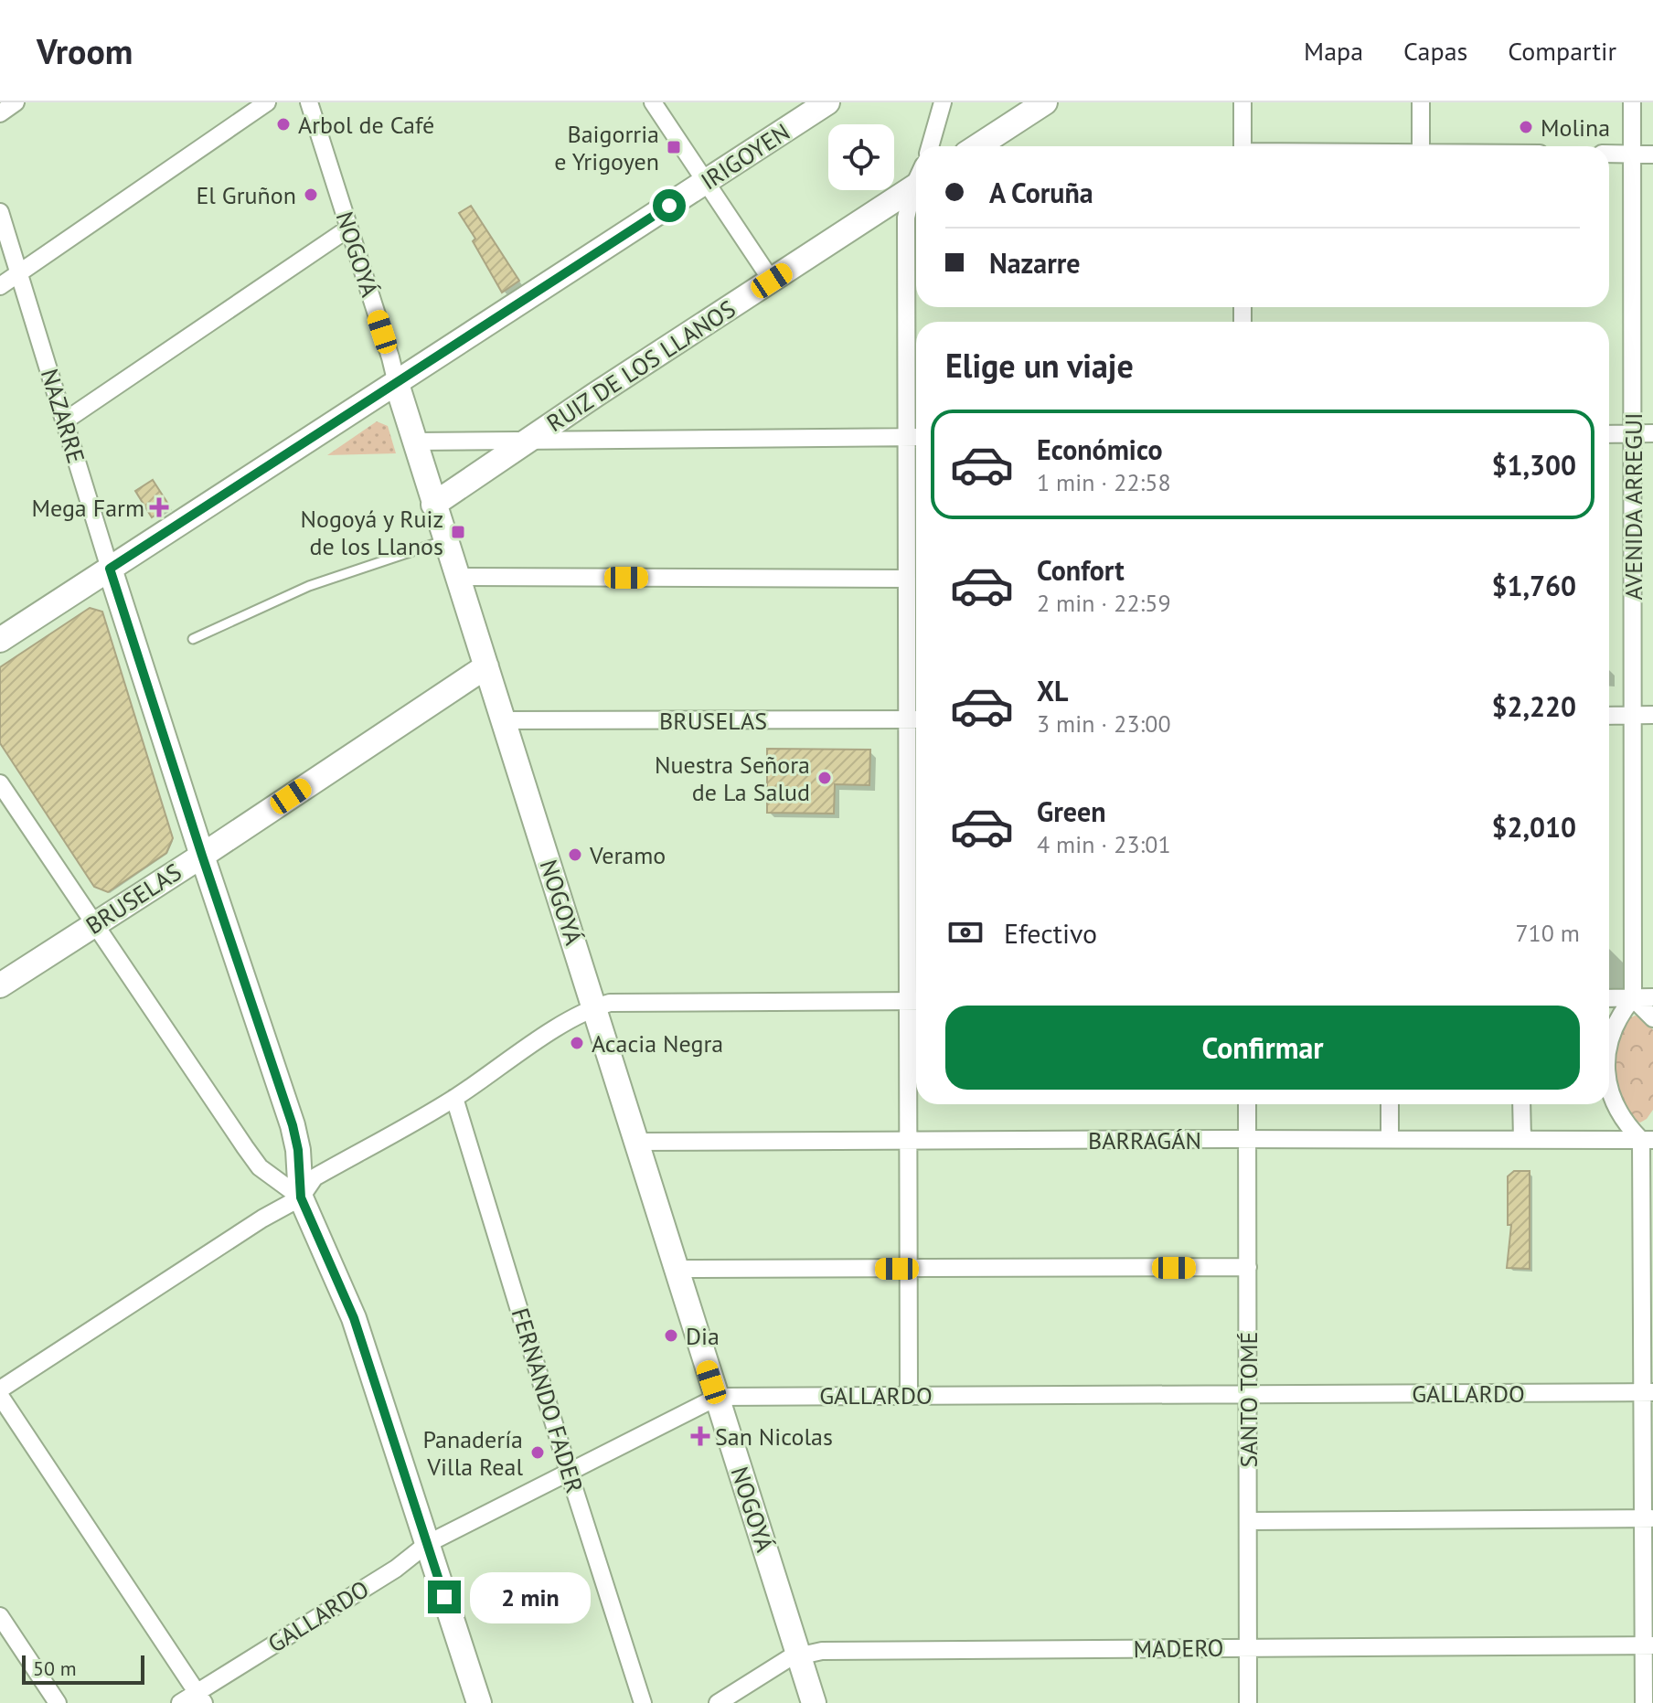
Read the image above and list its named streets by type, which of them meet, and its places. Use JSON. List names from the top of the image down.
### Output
{
  "streets": {
    "street": [
      "IRIGOYEN",
      "NOGOYÁ",
      "RUIZ DE LOS LLANOS",
      "NAZARRE",
      "AVENIDA ARREGUI",
      "BRUSELAS",
      "BARRAGÁN",
      "GALLARDO",
      "SANTO TOMÉ",
      "FERNANDO FADER",
      "MADERO"
    ]
  },
  "crossings": [
    ["IRIGOYEN", "NOGOYÁ"],
    ["IRIGOYEN", "NAZARRE"],
    ["NOGOYÁ", "RUIZ DE LOS LLANOS"],
    ["NOGOYÁ", "BRUSELAS"],
    ["NOGOYÁ", "BARRAGÁN"],
    ["NOGOYÁ", "GALLARDO"],
    ["NOGOYÁ", "MADERO"],
    ["NAZARRE", "BRUSELAS"],
    ["NAZARRE", "GALLARDO"],
    ["BARRAGÁN", "SANTO TOMÉ"],
    ["GALLARDO", "SANTO TOMÉ"],
    ["GALLARDO", "FERNANDO FADER"],
    ["SANTO TOMÉ", "MADERO"]
  ],
  "places": {
    "other": [
      "Arbol de Café",
      "Molina",
      "El Gruñon",
      "Nuestra Señora de La Salud",
      "Veramo",
      "Acacia Negra",
      "Dia",
      "Panadería Villa Real"
    ],
    "transit": ["Baigorria e Yrigoyen", "Nogoyá y Ruiz de los Llanos"],
    "health": ["Mega Farm", "San Nicolas"]
  },
  "scale_bar": "50 m",
  "page": {
    "header": "Vroom",
    "nav": ["Mapa", "Capas", "Compartir"],
    "banner": ["A Coruña", "Nazarre"],
    "heading": "Elige un viaje",
    "list": [
      {
        "name": "Económico",
        "note": "1 min · 22:58",
        "value": "$1,300"
      },
      {
        "name": "Confort",
        "note": "2 min · 22:59",
        "value": "$1,760"
      },
      {
        "name": "XL",
        "note": "3 min · 23:00",
        "value": "$2,220"
      },
      {
        "name": "Green",
        "note": "4 min · 23:01",
        "value": "$2,010"
      }
    ],
    "pay": ["Efectivo", "710 m"],
    "buttons": "Confirmar",
    "bubble": "2 min",
    "scale": "50 m"
  }
}
